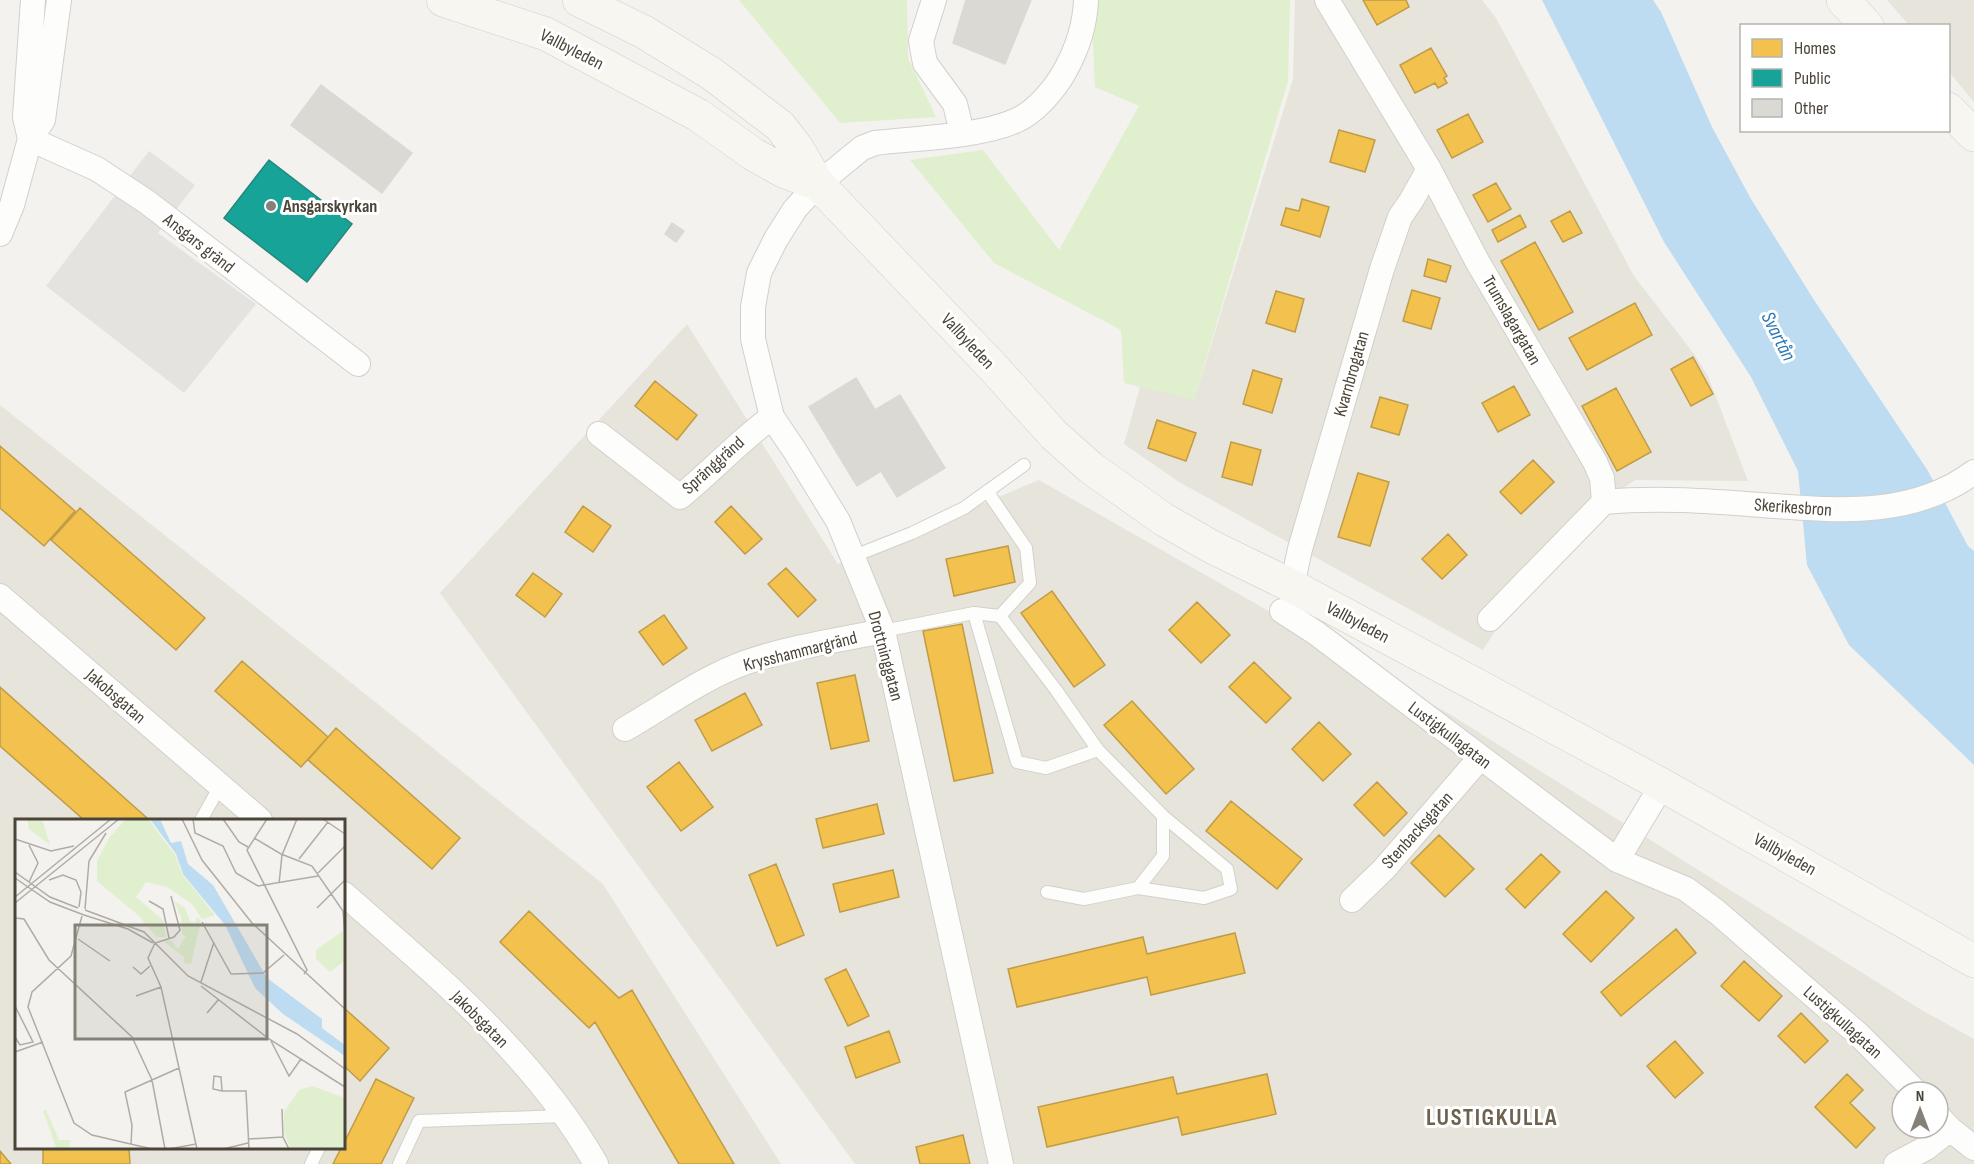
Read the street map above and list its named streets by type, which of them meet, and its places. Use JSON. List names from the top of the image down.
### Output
{
  "streets": {
    "main road": ["Vallbyleden"],
    "street": [
      "Ansgars gränd",
      "Trumslagargatan",
      "Kvarnbrogatan",
      "Spränggränd",
      "Skerikesbron",
      "Krysshammargränd",
      "Drottninggatan",
      "Jakobsgatan",
      "Lustigkullagatan",
      "Stenbacksgatan"
    ]
  },
  "crossings": [
    ["Vallbyleden", "Kvarnbrogatan"],
    ["Vallbyleden", "Drottninggatan"],
    ["Vallbyleden", "Lustigkullagatan"],
    ["Trumslagargatan", "Kvarnbrogatan"],
    ["Trumslagargatan", "Skerikesbron"],
    ["Kvarnbrogatan", "Lustigkullagatan"],
    ["Spränggränd", "Drottninggatan"],
    ["Krysshammargränd", "Drottninggatan"],
    ["Lustigkullagatan", "Stenbacksgatan"]
  ],
  "districts": ["LUSTIGKULLA"],
  "water": ["Svartån"],
  "places": ["Ansgarskyrkan"],
  "legend": ["Homes", "Public", "Other"],
  "north": "top"
}
